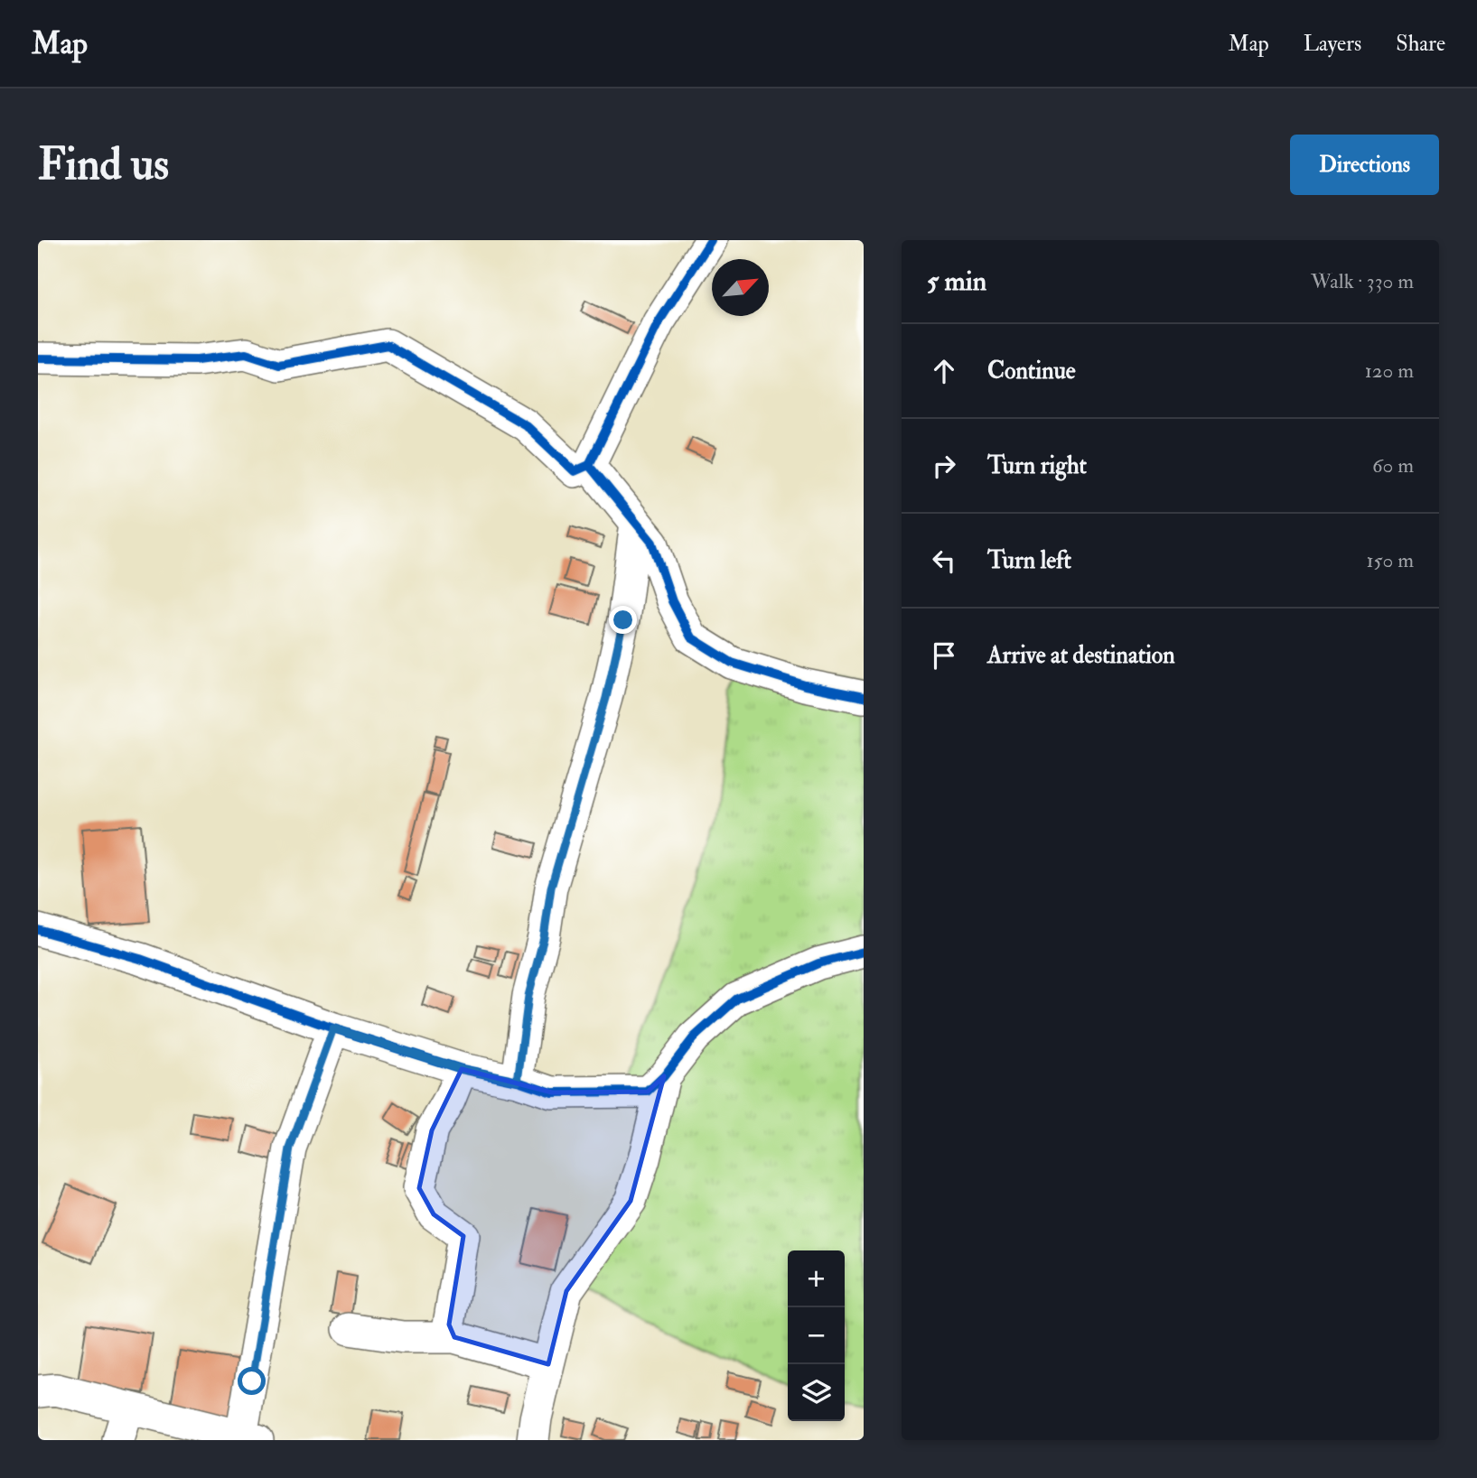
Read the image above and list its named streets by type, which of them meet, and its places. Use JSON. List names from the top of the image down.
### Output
{
  "north": "top right",
  "page": {
    "header": "Map",
    "nav": ["Map", "Layers", "Share"],
    "buttons": "Directions",
    "title": "Find us",
    "heading": ["5 min", "Walk · 330 m"],
    "list": [
      ["Continue", "120 m"],
      ["Turn right", "60 m"],
      ["Turn left", "150 m"],
      "Arrive at destination"
    ],
    "map_buttons": ["+", "−"]
  }
}
